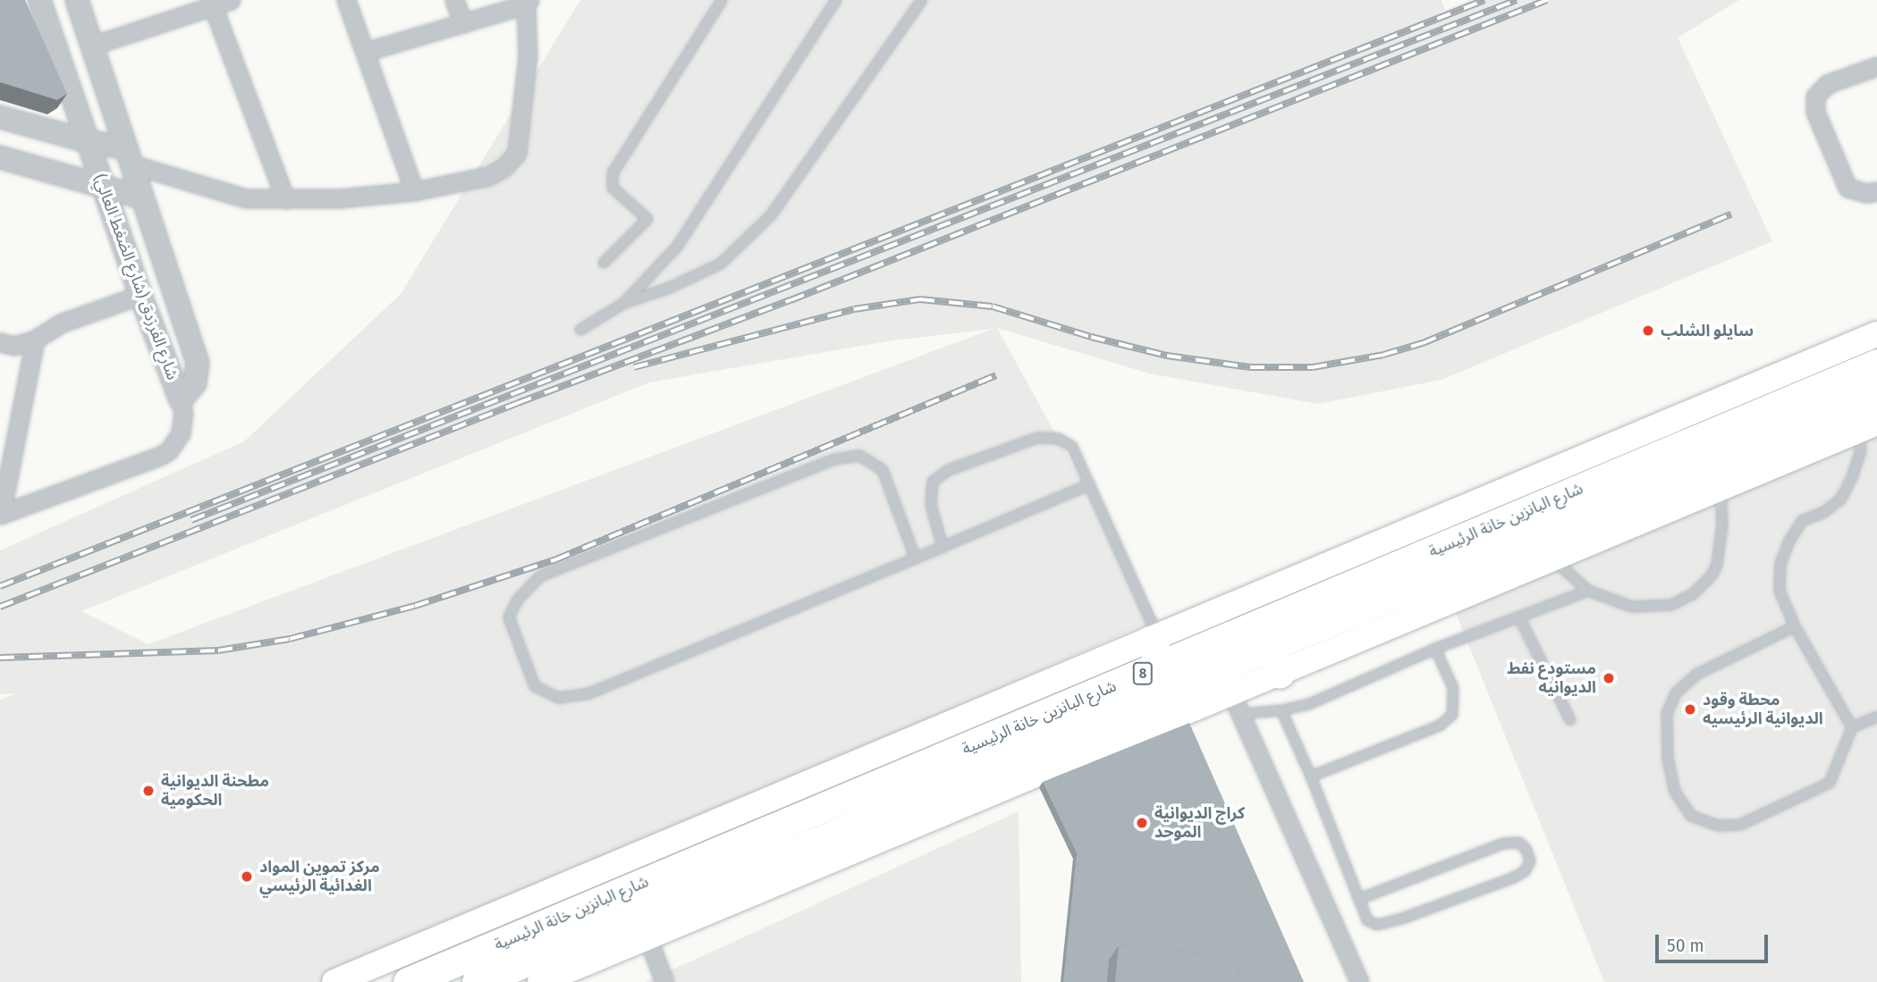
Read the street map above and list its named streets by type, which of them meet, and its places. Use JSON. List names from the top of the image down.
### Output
{
  "streets": {
    "highway": ["شارع البانزين خانة الرئيسية", "8"],
    "street": ["شارع الفرزدق (شارع الضغط العالي)"]
  },
  "places": [
    "سايلو الشلب",
    "مستودع نفط الديوانيه",
    "محطة وقود الديوانية الرئيسيه",
    "مطحنة الديوانية الحكومية",
    "كراج الديوانية الموحد",
    "مركز تموين المواد الغدائية الرئيسي"
  ],
  "scale_bar": "50 m"
}
